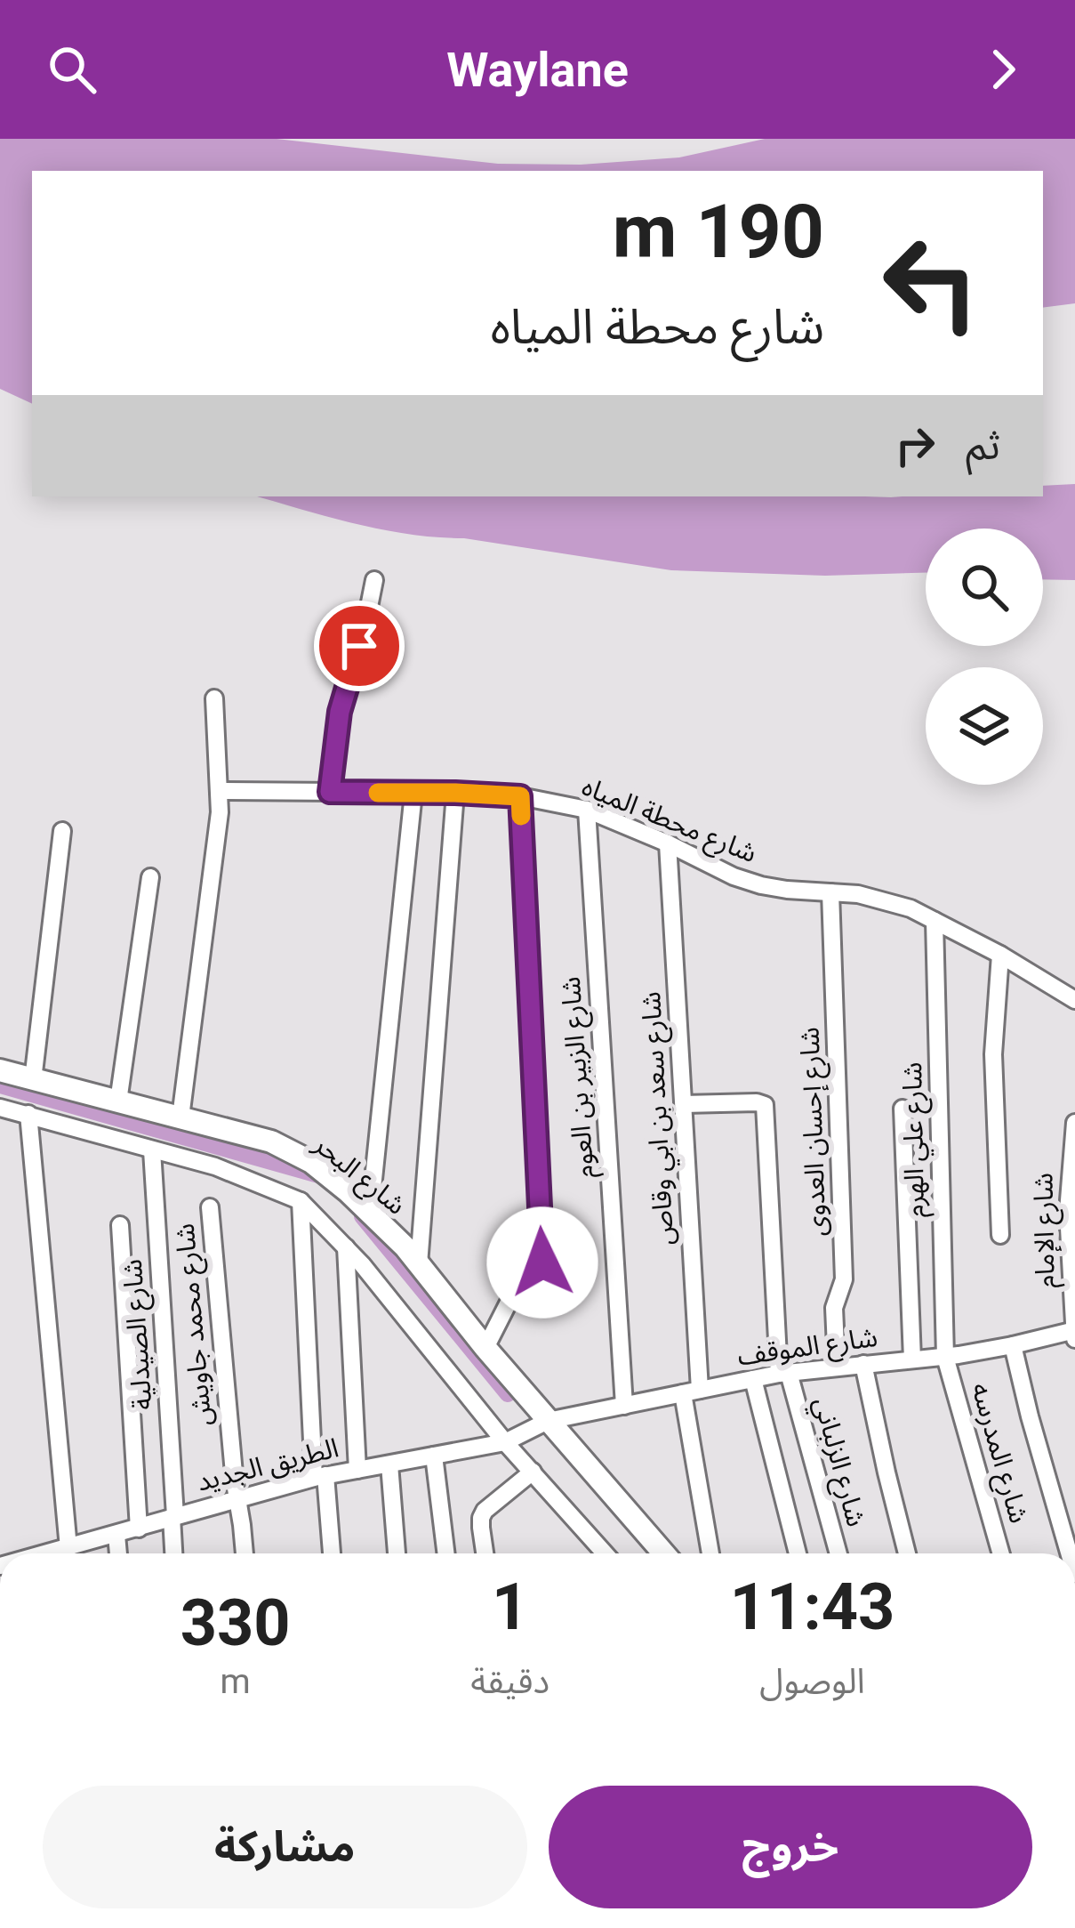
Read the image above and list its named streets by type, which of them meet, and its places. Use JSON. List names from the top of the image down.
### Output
{
  "streets": {
    "street": [
      "شارع محطة المياه",
      "شارع الزبير بن العوم",
      "شارع سعد بن ابي وقاص",
      "شارع إحسان العدوى",
      "شارع علي الهرم",
      "شارع البحر",
      "شارع الإمام",
      "شارع محمد جاويش",
      "شارع الصيدلية",
      "شارع الموقف",
      "شارع المدرسه",
      "شارع الزلباني",
      "الطريق الجديد"
    ]
  },
  "crossings": [
    ["شارع محطة المياه", "شارع الزبير بن العوم"],
    ["شارع محطة المياه", "شارع سعد بن ابي وقاص"],
    ["شارع محطة المياه", "شارع إحسان العدوى"],
    ["شارع محطة المياه", "شارع علي الهرم"],
    ["شارع الزبير بن العوم", "شارع الموقف"],
    ["شارع سعد بن ابي وقاص", "شارع الموقف"],
    ["شارع سعد بن ابي وقاص", "شارع الزلباني"],
    ["شارع إحسان العدوى", "شارع الموقف"],
    ["شارع علي الهرم", "شارع الموقف"],
    ["شارع علي الهرم", "شارع المدرسه"],
    ["شارع البحر", "شارع الموقف"],
    ["شارع البحر", "الطريق الجديد"],
    ["شارع الإمام", "شارع الموقف"],
    ["شارع محمد جاويش", "الطريق الجديد"],
    ["شارع الصيدلية", "الطريق الجديد"],
    ["شارع الموقف", "شارع المدرسه"],
    ["شارع الموقف", "شارع الزلباني"],
    ["شارع الموقف", "الطريق الجديد"]
  ],
  "page": {
    "header": "Waylane",
    "turn": ["190 m", "شارع محطة المياه"],
    "then": "ثم",
    "eta": [
      "11:43",
      "الوصول",
      "1",
      "دقيقة",
      "330",
      "m"
    ],
    "buttons": ["خروج", "مشاركة"]
  }
}
